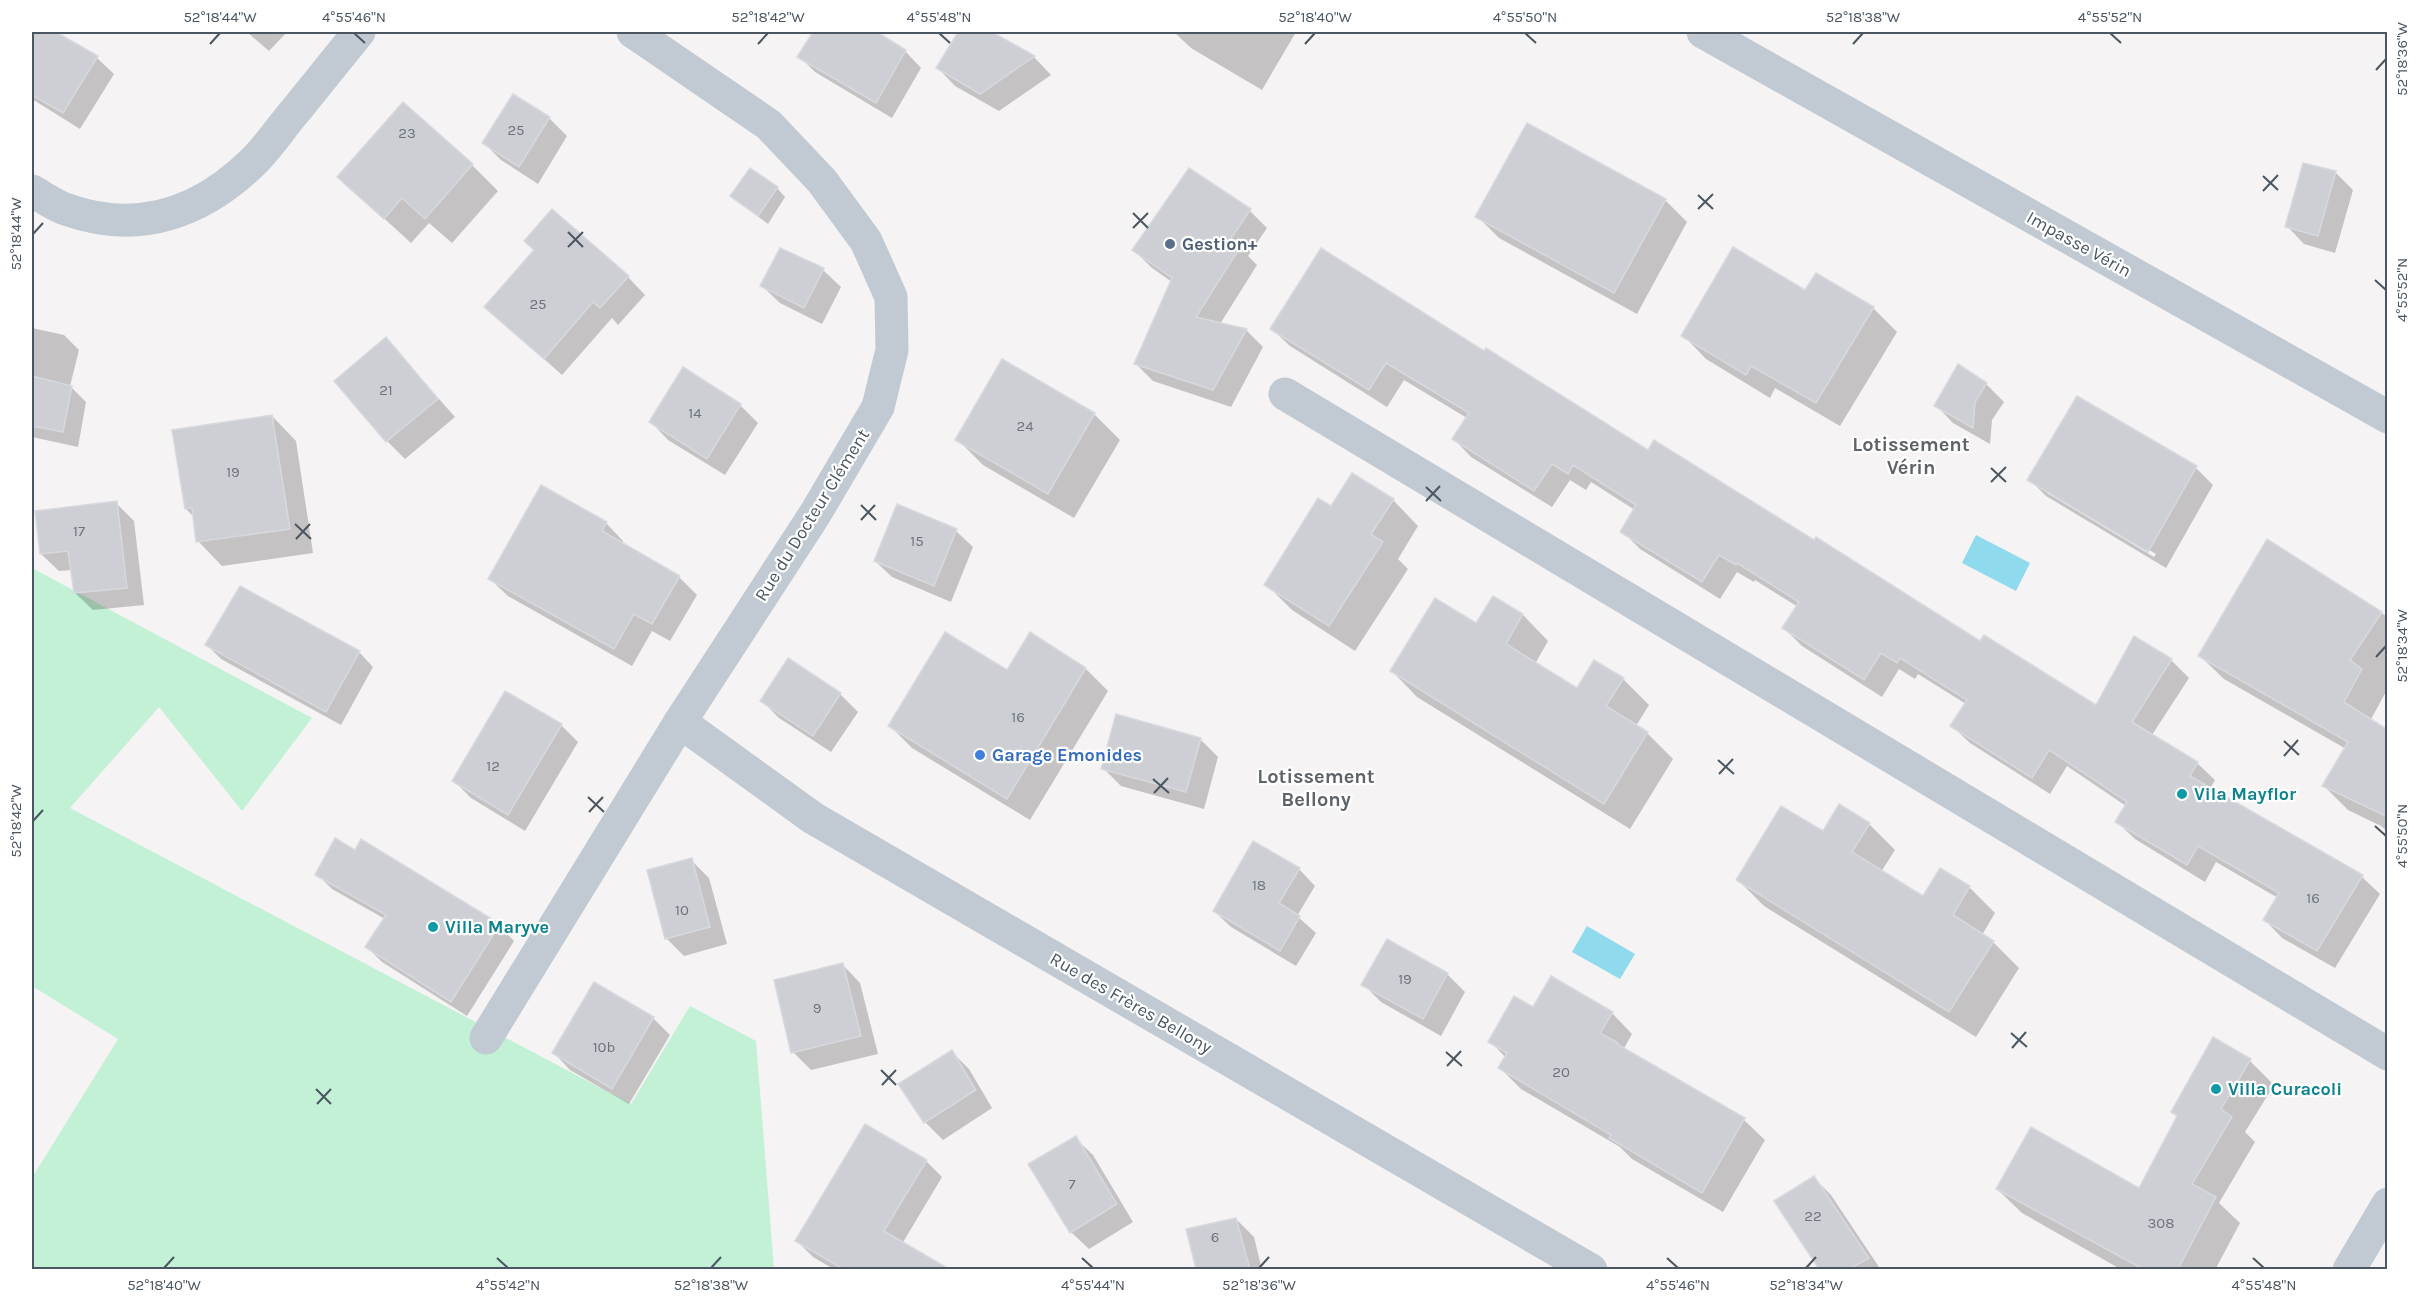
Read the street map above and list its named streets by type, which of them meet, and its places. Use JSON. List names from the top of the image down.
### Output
{
  "streets": {
    "street": ["Impasse Vérin", "Rue du Docteur Clément", "Rue des Frères Bellony"]
  },
  "crossings": [
    ["Rue du Docteur Clément", "Rue des Frères Bellony"]
  ],
  "districts": ["Lotissement Vérin", "Lotissement Bellony"],
  "places": [
    "Gestion+",
    "Garage Emonides",
    "Vila Mayflor",
    "Villa Maryve",
    "Villa Curacoli"
  ],
  "house_numbers": [
    "25",
    "23",
    "25",
    "21",
    "14",
    "24",
    "19",
    "17",
    "15",
    "16",
    "12",
    "18",
    "16",
    "10",
    "19",
    "9",
    "10b",
    "20",
    "7",
    "22",
    "308",
    "6"
  ],
  "coordinates": [
    "52°18'44\"W",
    "4°55'46\"N",
    "52°18'42\"W",
    "4°55'48\"N",
    "52°18'40\"W",
    "4°55'50\"N",
    "52°18'38\"W",
    "4°55'52\"N",
    "52°18'36\"W",
    "52°18'34\"W",
    "4°55'42\"N",
    "4°55'44\"N"
  ]
}
